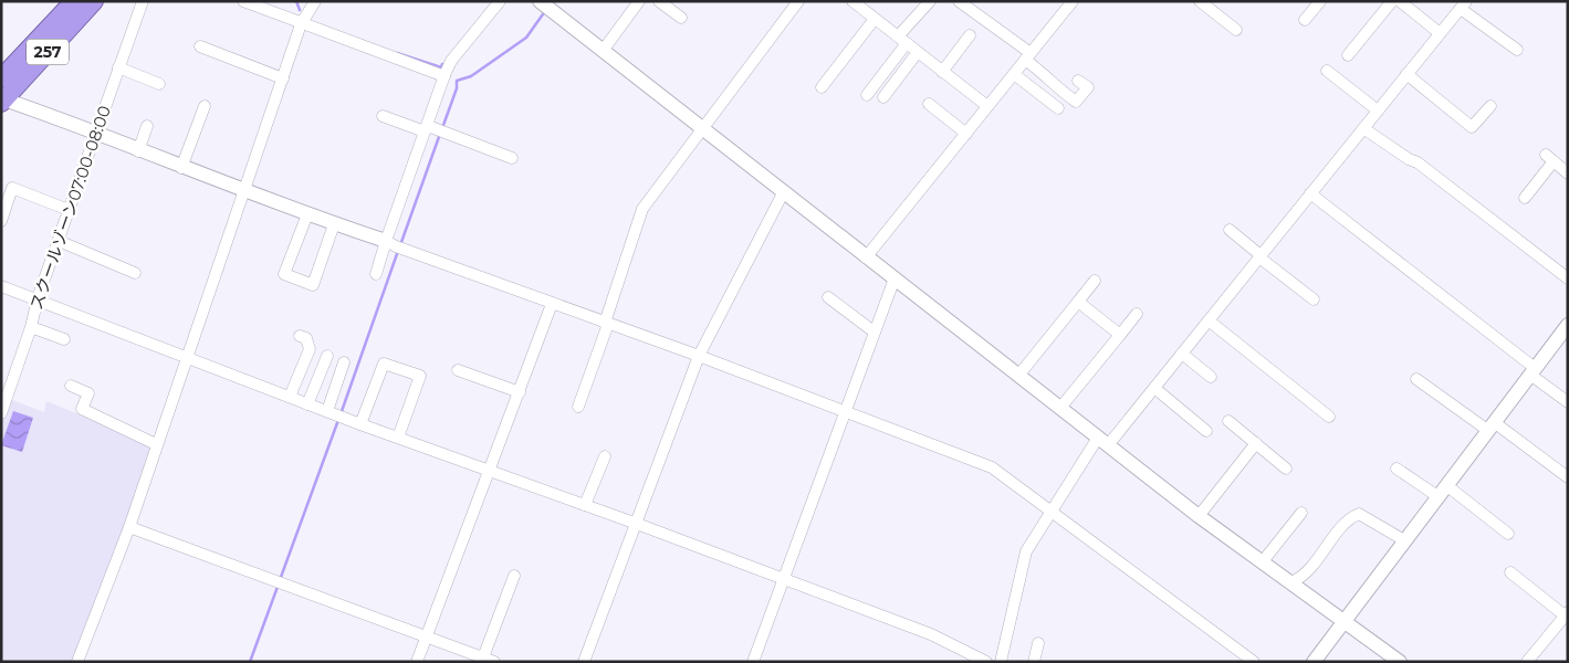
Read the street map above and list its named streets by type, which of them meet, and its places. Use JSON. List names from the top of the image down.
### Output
{
  "streets": {
    "highway": ["257"],
    "street": ["スクールゾーン07:00-08:00"]
  }
}
